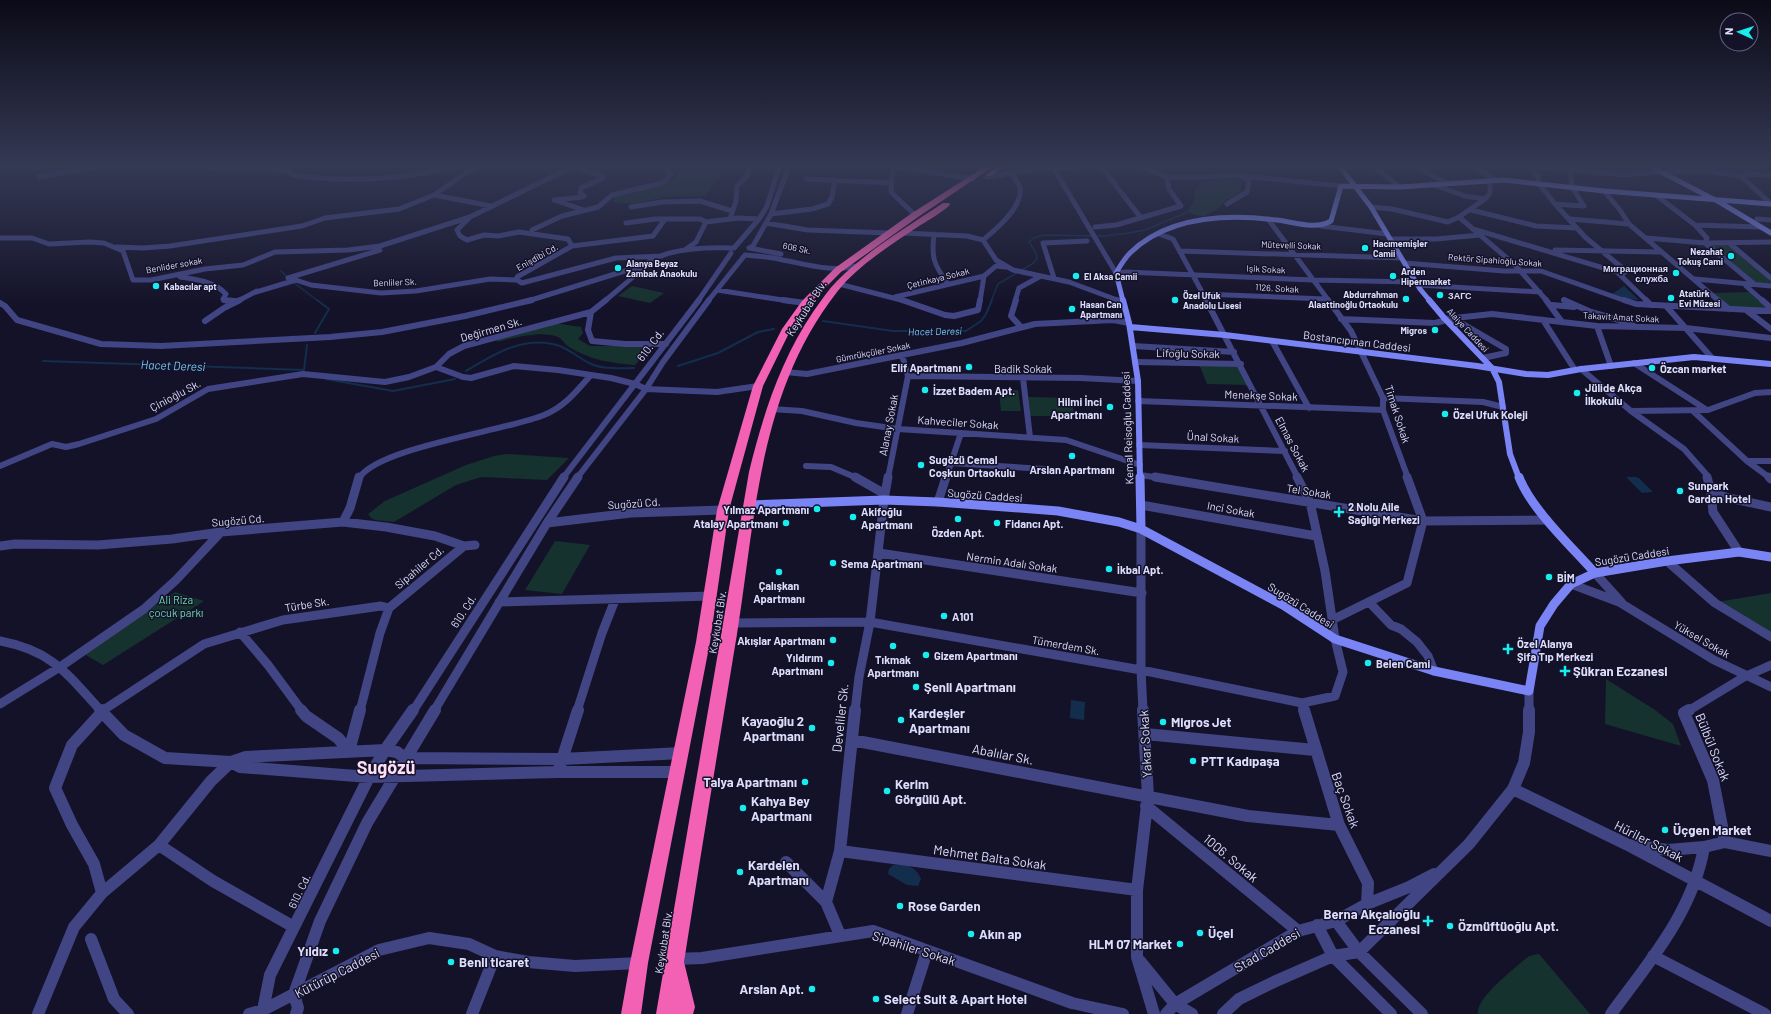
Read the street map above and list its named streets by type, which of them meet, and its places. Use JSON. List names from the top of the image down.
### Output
{
  "streets": {
    "highway": ["Keykubat Blv."],
    "street": [
      "Mütevelli Sokak",
      "606 Sk.",
      "Enişdibi Cd.",
      "Rektör Sipahioğlu Sokak",
      "Benlider sokak",
      "Işik Sokak",
      "Çetinkaya Sokak",
      "Benliler Sk.",
      "1126. Sokak",
      "Takavit Amat Sokak",
      "Değirmen Sk.",
      "Alaiye Caddesi",
      "Bostancıpınarı Caddesi",
      "610. Cd.",
      "Gümrükçüler Sokak",
      "Lifoğlu Sokak",
      "Badik Sokak",
      "Çinioğlu Sk.",
      "Menekşe Sokak",
      "Timak Sokak",
      "Kahveciler Sokak",
      "Alanay Sokak",
      "Kemal Reisoğlu Caddesi",
      "Ünal Sokak",
      "Elmas Sokak",
      "Tel Sokak",
      "Sugözü Caddesi",
      "Sugözü Cd.",
      "Inci Sokak",
      "Nermin Adalı Sokak",
      "Sipahiler Cd.",
      "Türbe Sk.",
      "Yüksel Sokak",
      "Tümerdem Sk.",
      "Develiler Sk.",
      "Yakar Sokak",
      "Bülbül Sokak",
      "Abalılar Sk.",
      "Baç Sokak",
      "Hüriler Sokak",
      "Mehmet Balta Sokak",
      "1006. Sokak",
      "Sipahiler Sokak",
      "Stad Caddesi",
      "Kütürüp Caddesi"
    ]
  },
  "crossings": [
    ["Mütevelli Sokak", "Rektör Sipahioğlu Sokak"],
    ["Mütevelli Sokak", "Alaiye Caddesi"],
    ["Mütevelli Sokak", "Timak Sokak"],
    ["Mütevelli Sokak", "Elmas Sokak"],
    ["606 Sk.", "Enişdibi Cd."],
    ["606 Sk.", "Çetinkaya Sokak"],
    ["606 Sk.", "Keykubat Blv."],
    ["606 Sk.", "610. Cd."],
    ["Enişdibi Cd.", "Benliler Sk."],
    ["Rektör Sipahioğlu Sokak", "Alaiye Caddesi"],
    ["Işik Sokak", "Alaiye Caddesi"],
    ["Işik Sokak", "Timak Sokak"],
    ["Işik Sokak", "Kemal Reisoğlu Caddesi"],
    ["Işik Sokak", "Elmas Sokak"],
    ["Çetinkaya Sokak", "Keykubat Blv."],
    ["1126. Sokak", "Timak Sokak"],
    ["1126. Sokak", "Elmas Sokak"],
    ["Keykubat Blv.", "Gümrükçüler Sokak"],
    ["Keykubat Blv.", "Kahveciler Sokak"],
    ["Keykubat Blv.", "Sugözü Caddesi"],
    ["Keykubat Blv.", "Sugözü Cd."],
    ["Keykubat Blv.", "Tümerdem Sk."],
    ["Keykubat Blv.", "Sipahiler Sokak"],
    ["Keykubat Blv.", "Kütürüp Caddesi"],
    ["Takavit Amat Sokak", "Alaiye Caddesi"],
    ["Takavit Amat Sokak", "Timak Sokak"],
    ["Değirmen Sk.", "Çinioğlu Sk."],
    ["Alaiye Caddesi", "Bostancıpınarı Caddesi"],
    ["Alaiye Caddesi", "Tel Sokak"],
    ["Alaiye Caddesi", "Sugözü Caddesi"],
    ["Alaiye Caddesi", "Yüksel Sokak"],
    ["Bostancıpınarı Caddesi", "Gümrükçüler Sokak"],
    ["Bostancıpınarı Caddesi", "Timak Sokak"],
    ["Bostancıpınarı Caddesi", "Kemal Reisoğlu Caddesi"],
    ["Bostancıpınarı Caddesi", "Elmas Sokak"],
    ["610. Cd.", "Sugözü Cd."],
    ["610. Cd.", "Kütürüp Caddesi"],
    ["Gümrükçüler Sokak", "Alanay Sokak"],
    ["Gümrükçüler Sokak", "Kemal Reisoğlu Caddesi"],
    ["Lifoğlu Sokak", "Kemal Reisoğlu Caddesi"],
    ["Lifoğlu Sokak", "Elmas Sokak"],
    ["Badik Sokak", "Alanay Sokak"],
    ["Badik Sokak", "Kemal Reisoğlu Caddesi"],
    ["Menekşe Sokak", "Timak Sokak"],
    ["Menekşe Sokak", "Kemal Reisoğlu Caddesi"],
    ["Menekşe Sokak", "Elmas Sokak"],
    ["Timak Sokak", "Tel Sokak"],
    ["Kahveciler Sokak", "Alanay Sokak"],
    ["Kahveciler Sokak", "Kemal Reisoğlu Caddesi"],
    ["Alanay Sokak", "Sugözü Caddesi"],
    ["Alanay Sokak", "Develiler Sk."],
    ["Kemal Reisoğlu Caddesi", "Ünal Sokak"],
    ["Kemal Reisoğlu Caddesi", "Tel Sokak"],
    ["Kemal Reisoğlu Caddesi", "Sugözü Caddesi"],
    ["Kemal Reisoğlu Caddesi", "Inci Sokak"],
    ["Kemal Reisoğlu Caddesi", "Yakar Sokak"],
    ["Ünal Sokak", "Elmas Sokak"],
    ["Elmas Sokak", "Tel Sokak"],
    ["Elmas Sokak", "Sugözü Caddesi"],
    ["Elmas Sokak", "Inci Sokak"],
    ["Elmas Sokak", "Tümerdem Sk."],
    ["Sugözü Caddesi", "Yüksel Sokak"],
    ["Sugözü Caddesi", "Tümerdem Sk."],
    ["Sugözü Caddesi", "Develiler Sk."],
    ["Sugözü Caddesi", "Yakar Sokak"],
    ["Sugözü Caddesi", "Stad Caddesi"],
    ["Sugözü Cd.", "Sipahiler Cd."],
    ["Nermin Adalı Sokak", "Develiler Sk."],
    ["Nermin Adalı Sokak", "Yakar Sokak"],
    ["Sipahiler Cd.", "Türbe Sk."],
    ["Yüksel Sokak", "Bülbül Sokak"],
    ["Tümerdem Sk.", "Develiler Sk."],
    ["Tümerdem Sk.", "Yakar Sokak"],
    ["Tümerdem Sk.", "Baç Sokak"],
    ["Develiler Sk.", "Abalılar Sk."],
    ["Develiler Sk.", "Mehmet Balta Sokak"],
    ["Yakar Sokak", "Abalılar Sk."],
    ["Yakar Sokak", "Mehmet Balta Sokak"],
    ["Yakar Sokak", "1006. Sokak"],
    ["Abalılar Sk.", "Baç Sokak"],
    ["Abalılar Sk.", "1006. Sokak"],
    ["Baç Sokak", "Stad Caddesi"],
    ["Hüriler Sokak", "Stad Caddesi"],
    ["1006. Sokak", "Stad Caddesi"]
  ],
  "districts": ["Sugözü"],
  "water": ["Hacet Deresi"],
  "parks": ["Ali Riza çocuk parkı"],
  "places": {
    "other": [
      "Hacımemişler Camii",
      "Nezahat Tokuş Cami",
      "Alanya Beyaz Zambak Anaokulu",
      "Миграционная служба",
      "El Aksa Camii",
      "Arden Hipermarket",
      "Kabacılar apt",
      "ЗАГС",
      "Atatürk Evi Müzesi",
      "Abdurrahman Alaattinoğlu Ortaokulu",
      "Özel Ufuk Anadolu Lisesi",
      "Hasan Can Apartmanı",
      "Migros",
      "Elif Apartmanı",
      "Özcan market",
      "İzzet Badem Apt.",
      "Jülide Akça İlkokulu",
      "Hilmi İnci Apartmanı",
      "Özel Ufuk Koleji",
      "Arslan Apartmanı",
      "Sugözü Cemal Coşkun Ortaokulu",
      "Sunpark Garden Hotel",
      "Yılmaz Apartmanı",
      "Akifoğlu Apartmanı",
      "Özden Apt.",
      "Atalay Apartmanı",
      "Fidancı Apt.",
      "Sema Apartmanı",
      "İkbal Apt.",
      "Çalışkan Apartmanı",
      "BİM",
      "A101",
      "Akışlar Apartmanı",
      "Tıkmak Apartmanı",
      "Gizem Apartmanı",
      "Yıldırım Apartmanı",
      "Belen Cami",
      "Şenli Apartmanı",
      "Kardeşler Apartmanı",
      "Migros Jet",
      "Kayaoğlu 2 Apartmanı",
      "PTT Kadıpaşa",
      "Talya Apartmanı",
      "Kerim Görgülü Apt.",
      "Kahya Bey Apartmanı",
      "Üçgen Market",
      "Kardelen Apartmanı",
      "Rose Garden",
      "Özmüftüoğlu Apt.",
      "Üçel",
      "Akın ap",
      "HLM 07 Market",
      "Yıldız",
      "Benli ticaret",
      "Arslan Apt.",
      "Select Suit & Apart Hotel"
    ],
    "health": [
      "2 Nolu Aile Sağlığı Merkezi",
      "Özel Alanya Şifa Tıp Merkezi",
      "Şükran Eczanesi",
      "Berna Akçalıoğlu Eczanesi"
    ]
  },
  "north": "left"
}
